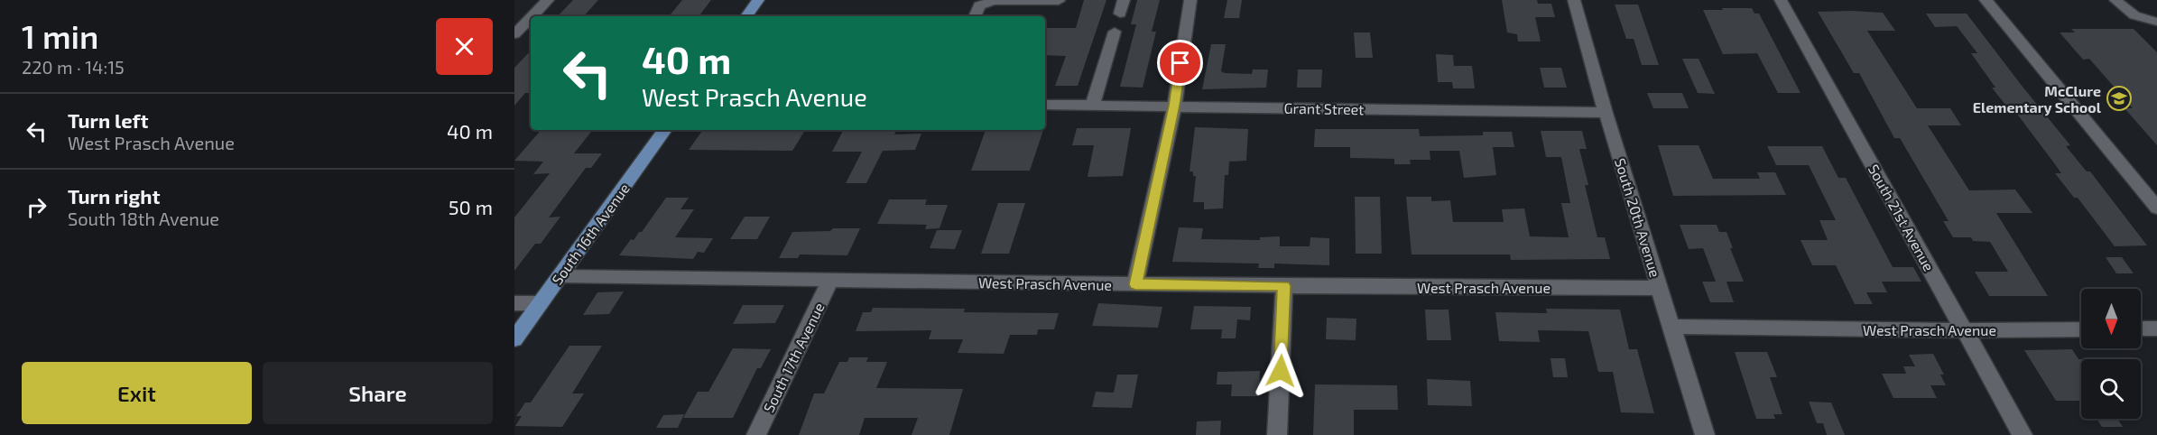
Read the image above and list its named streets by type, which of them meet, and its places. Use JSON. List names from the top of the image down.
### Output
{
  "streets": {
    "main road": ["South 16th Avenue"],
    "street": [
      "Grant Street",
      "South 20th Avenue",
      "South 21st Avenue",
      "West Prasch Avenue",
      "South 17th Avenue"
    ]
  },
  "crossings": [
    ["Grant Street", "South 20th Avenue"],
    ["South 20th Avenue", "West Prasch Avenue"],
    ["South 21st Avenue", "West Prasch Avenue"],
    ["South 16th Avenue", "West Prasch Avenue"],
    ["West Prasch Avenue", "South 17th Avenue"]
  ],
  "places": {
    "school or university": ["McClure Elementary School"]
  },
  "north": "bottom",
  "page": {
    "heading": ["1 min", "220 m · 14:15"],
    "turn": ["40 m", "West Prasch Avenue"],
    "list": [
      {
        "name": "Turn left",
        "note": "West Prasch Avenue",
        "value": "40 m"
      },
      {
        "name": "Turn right",
        "note": "South 18th Avenue",
        "value": "50 m"
      }
    ],
    "buttons": ["Exit", "Share"]
  }
}
